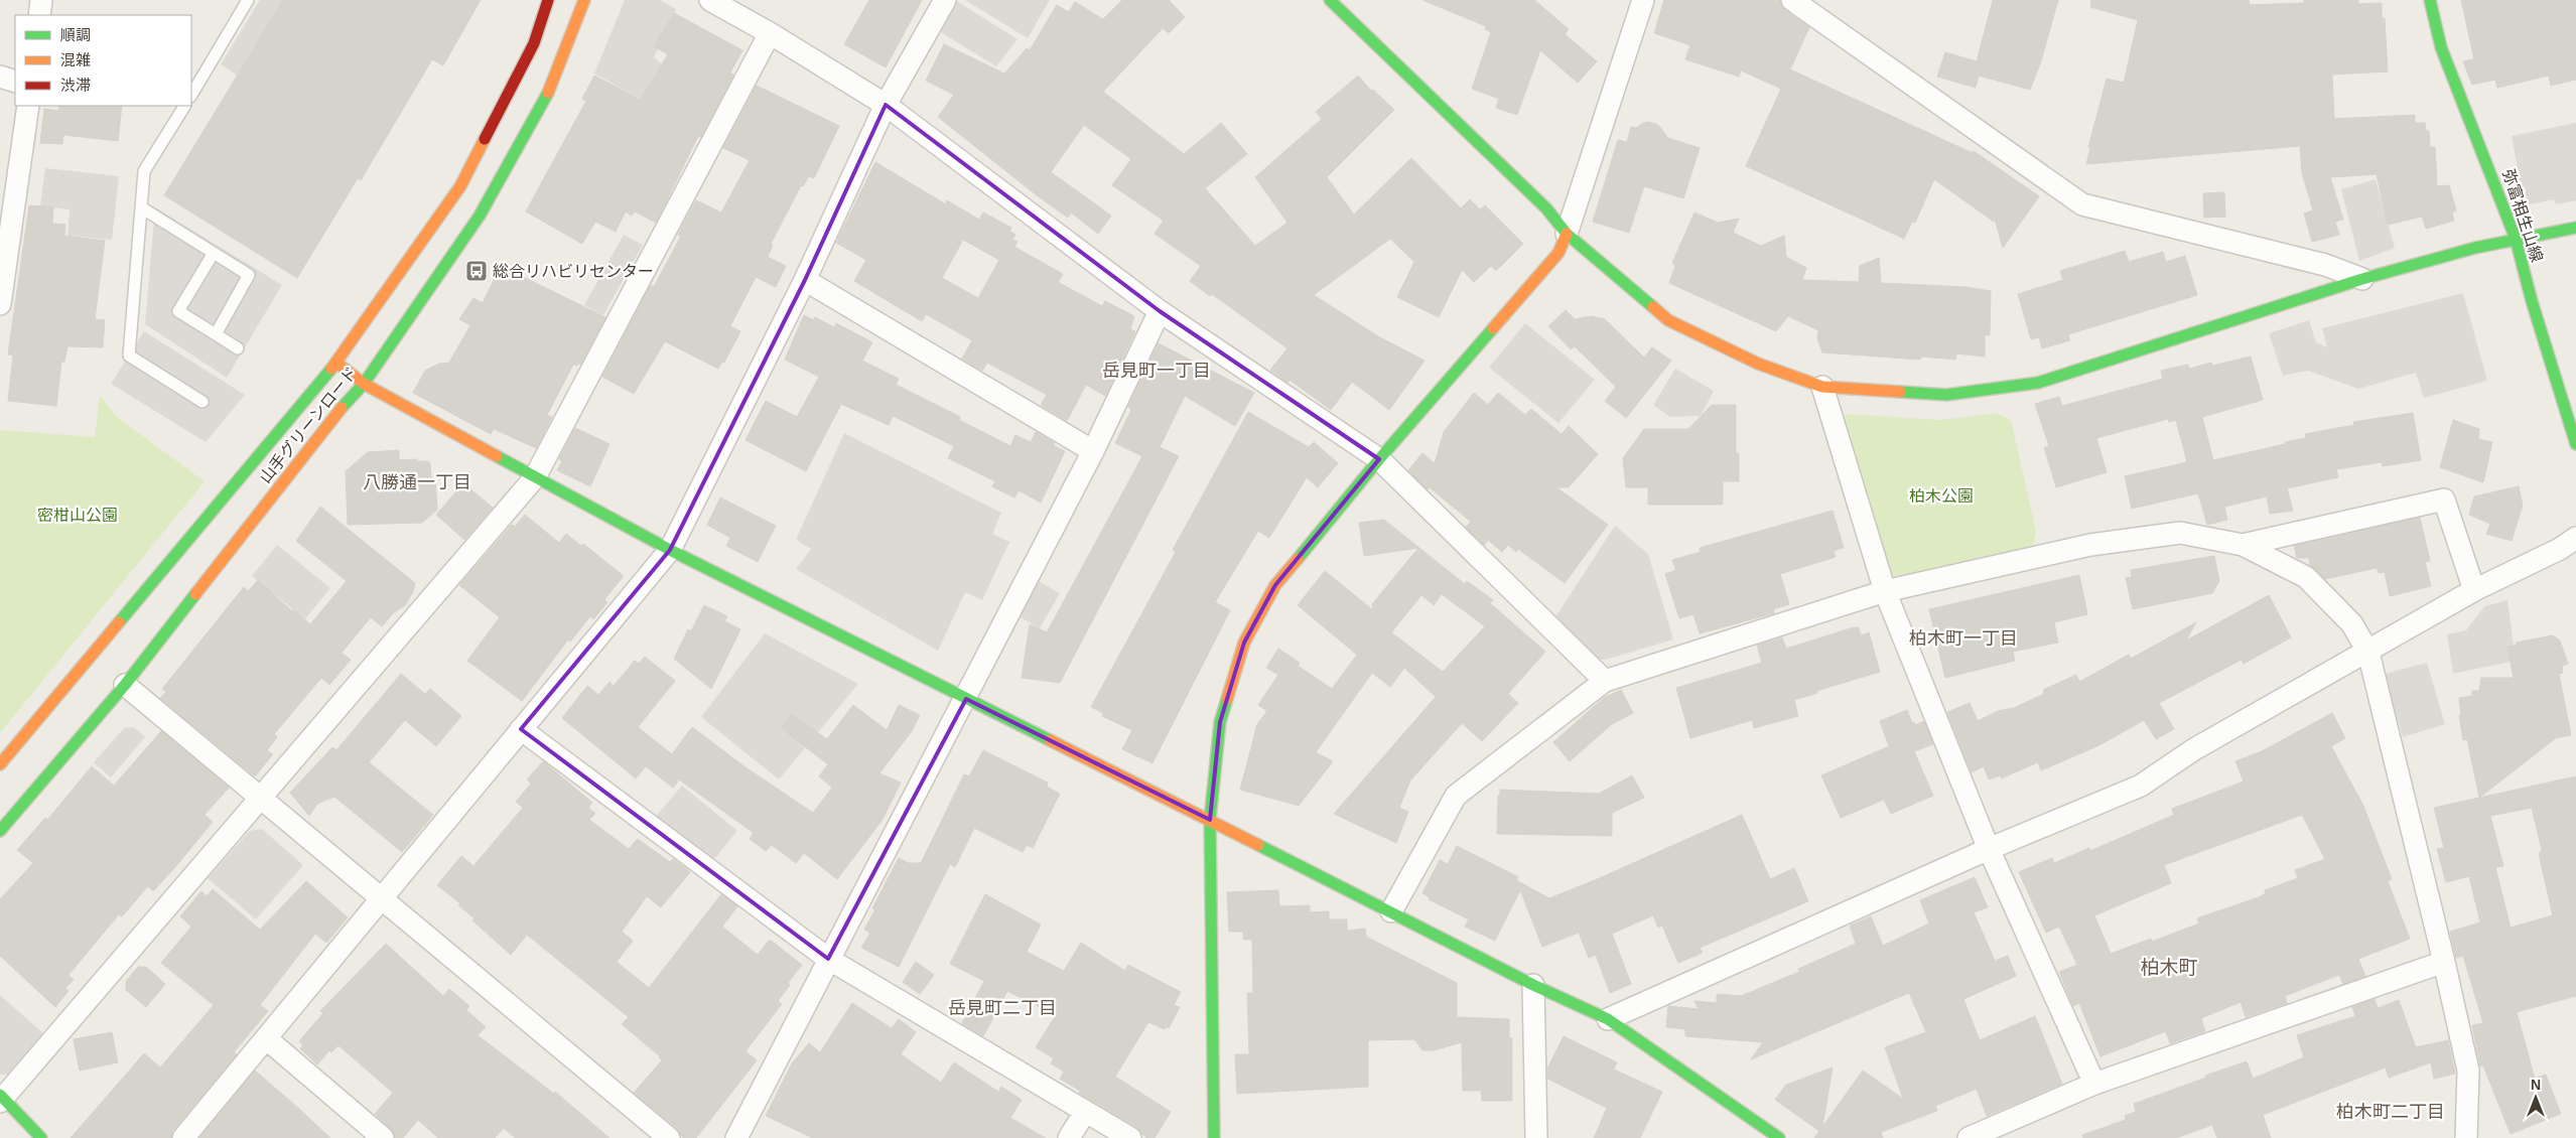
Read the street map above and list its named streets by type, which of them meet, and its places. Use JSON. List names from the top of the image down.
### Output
{
  "streets": {
    "street": ["弥富相生山線", "山手グリーンロード"]
  },
  "districts": [
    "岳見町一丁目",
    "八勝通一丁目",
    "柏木町一丁目",
    "柏木町",
    "岳見町二丁目",
    "柏木町二丁目"
  ],
  "parks": ["柏木公園", "密柑山公園"],
  "places": {
    "bus stop": ["総合リハビリセンター"]
  },
  "legend": ["順調", "混雑", "渋滞"],
  "north": "top"
}
